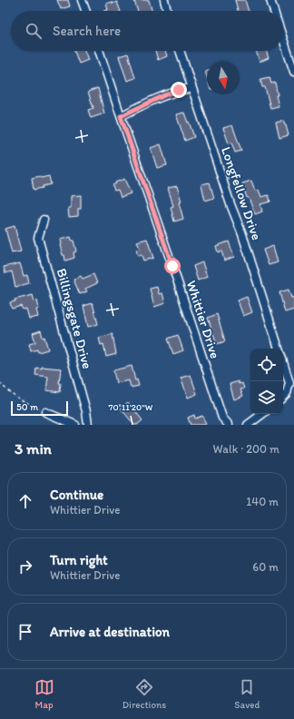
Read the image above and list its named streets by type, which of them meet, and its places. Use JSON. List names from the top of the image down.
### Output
{
  "streets": {
    "street": ["Longfellow Drive", "Billingsgate Drive", "Whittier Drive"]
  },
  "scale_bar": "50 m",
  "north": "bottom",
  "page": {
    "search": "Search here",
    "scale": "50 m",
    "heading": ["3 min", "Walk · 200 m"],
    "list": [
      ["Continue", "Whittier Drive", "140 m"],
      ["Turn right", "Whittier Drive", "60 m"],
      "Arrive at destination"
    ],
    "nav": ["Map", "Directions", "Saved"]
  },
  "coordinates": ["70°11'20\"W"]
}
